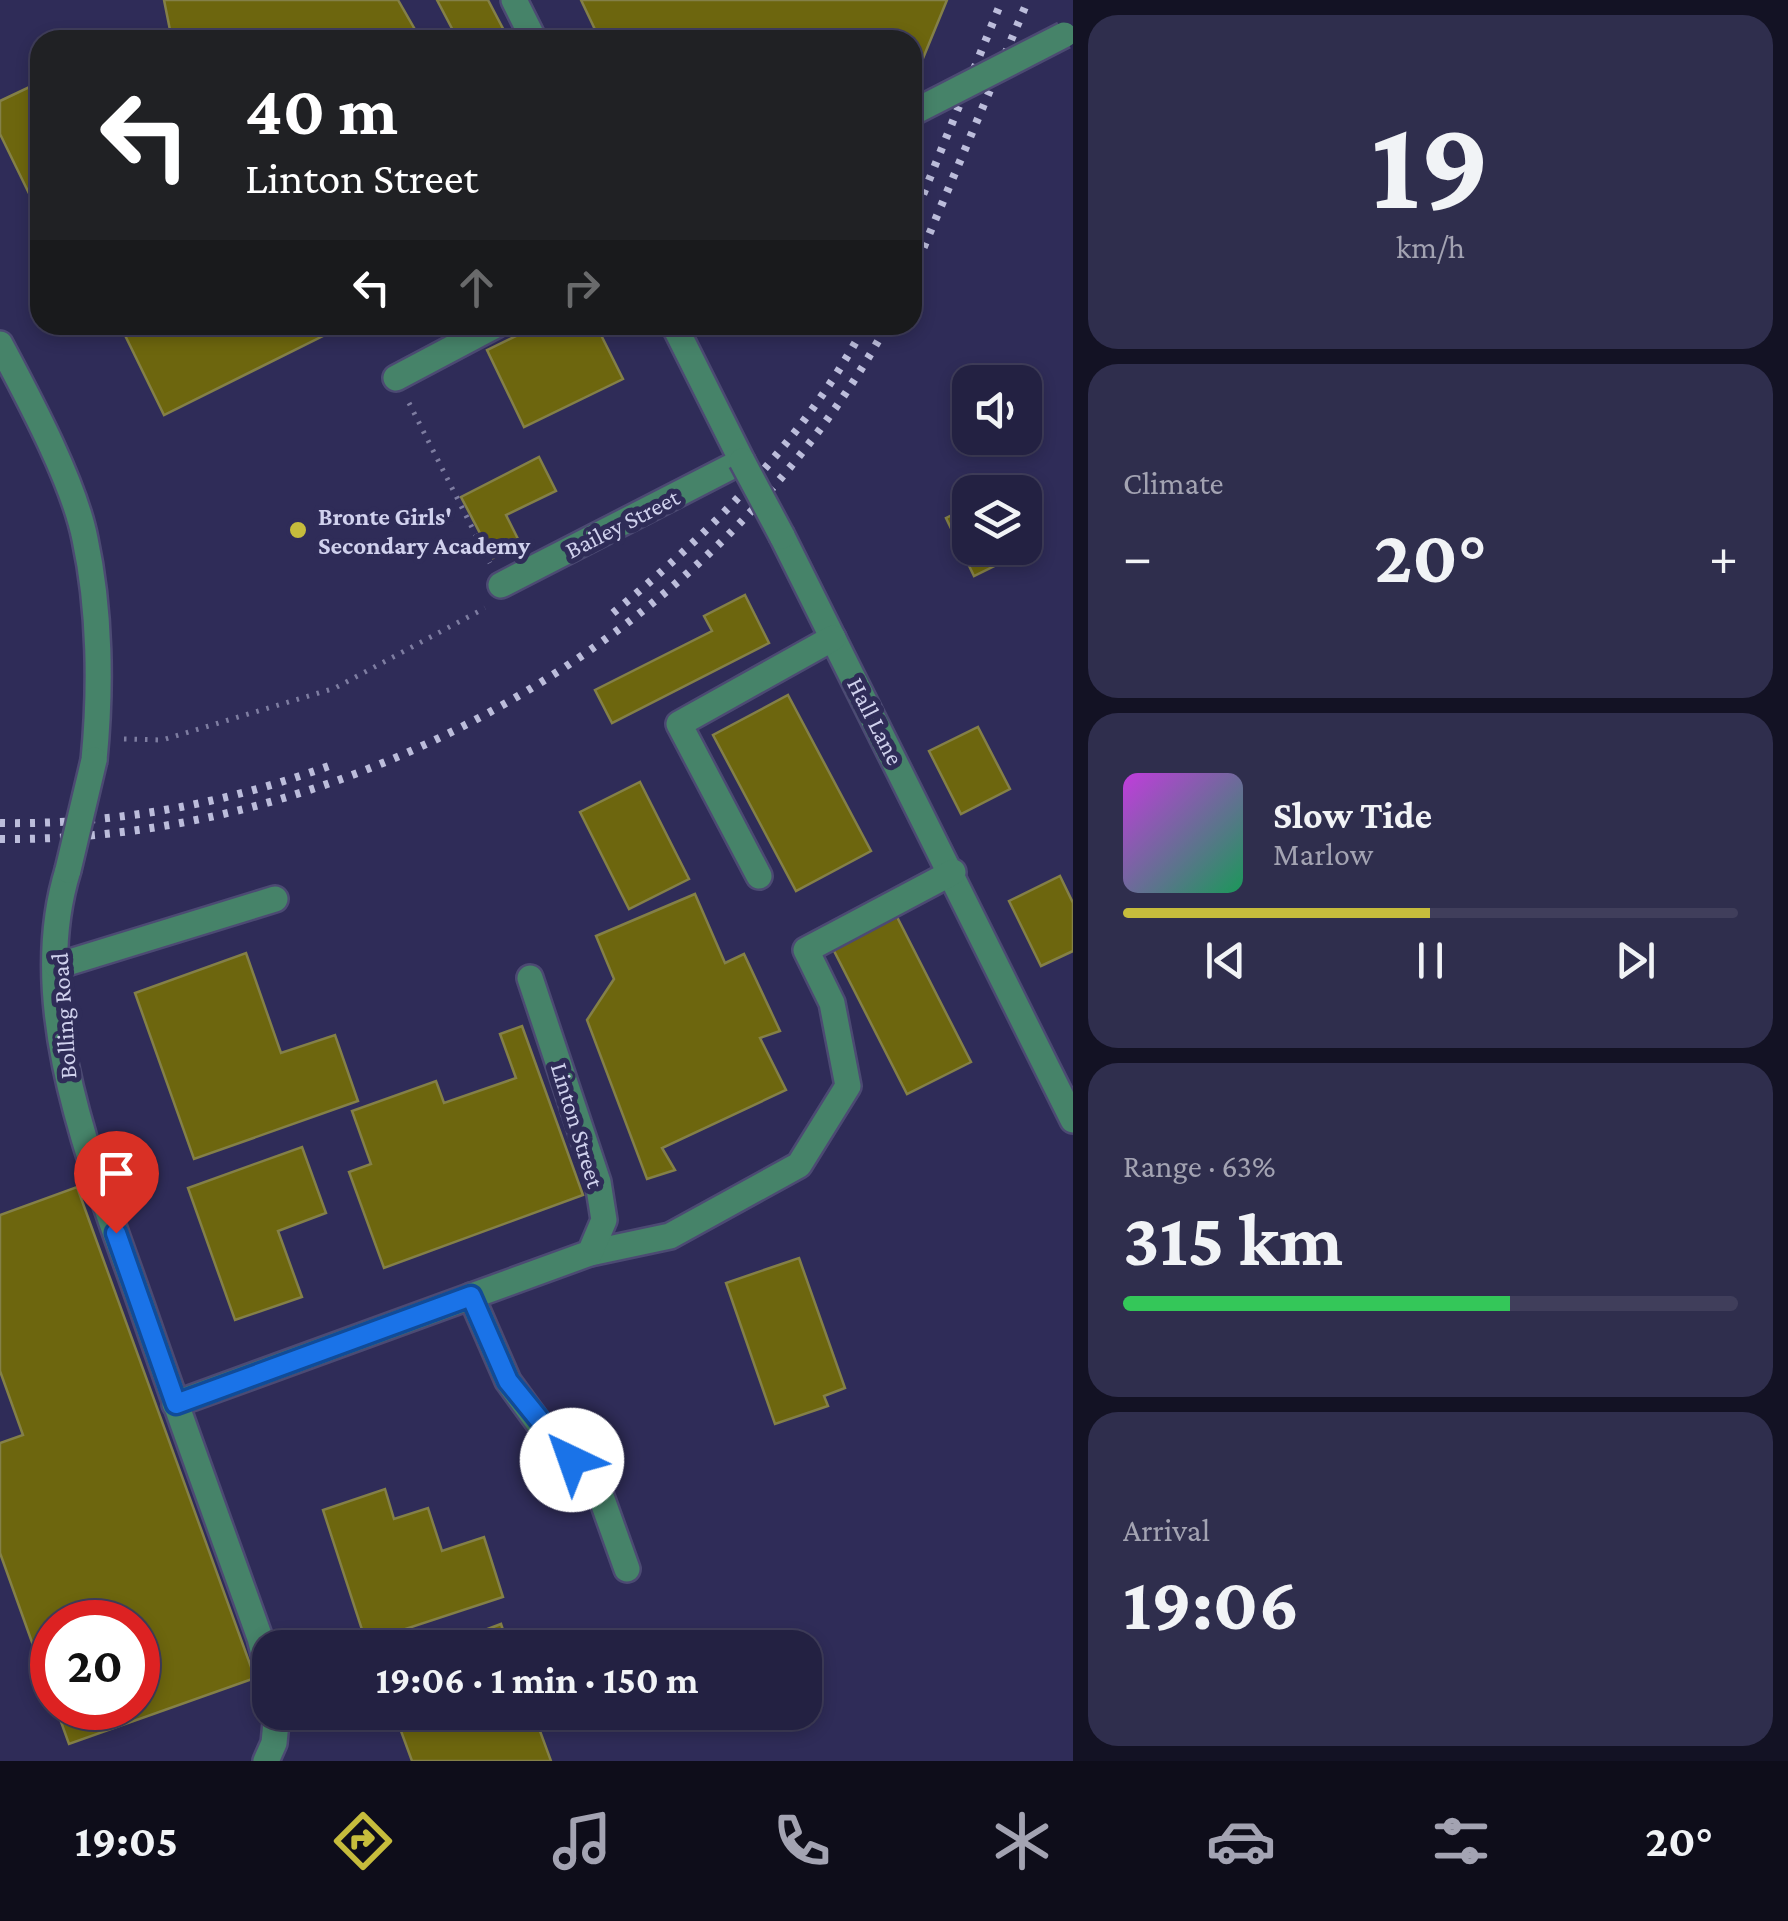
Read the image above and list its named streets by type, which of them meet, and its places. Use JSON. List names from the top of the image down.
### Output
{
  "streets": {
    "street": [
      "Bailey Street",
      "Hall Lane",
      "Bolling Road",
      "Linton Street"
    ]
  },
  "crossings": [
    ["Bailey Street", "Hall Lane"]
  ],
  "places": ["Bronte Girls' Secondary Academy"],
  "page": {
    "tile": [
      ["19", "km/h"],
      "Climate",
      ["Range · 63%", "315 km"],
      ["Arrival", "19:06"]
    ],
    "turn": ["40 m", "Linton Street"],
    "heat": ["−", "20°", "+"],
    "song": ["Slow Tide", "Marlow"],
    "limit": "20",
    "trip": "19:06 · 1 min · 150 m",
    "tabs": ["19:05", "20°"]
  }
}
